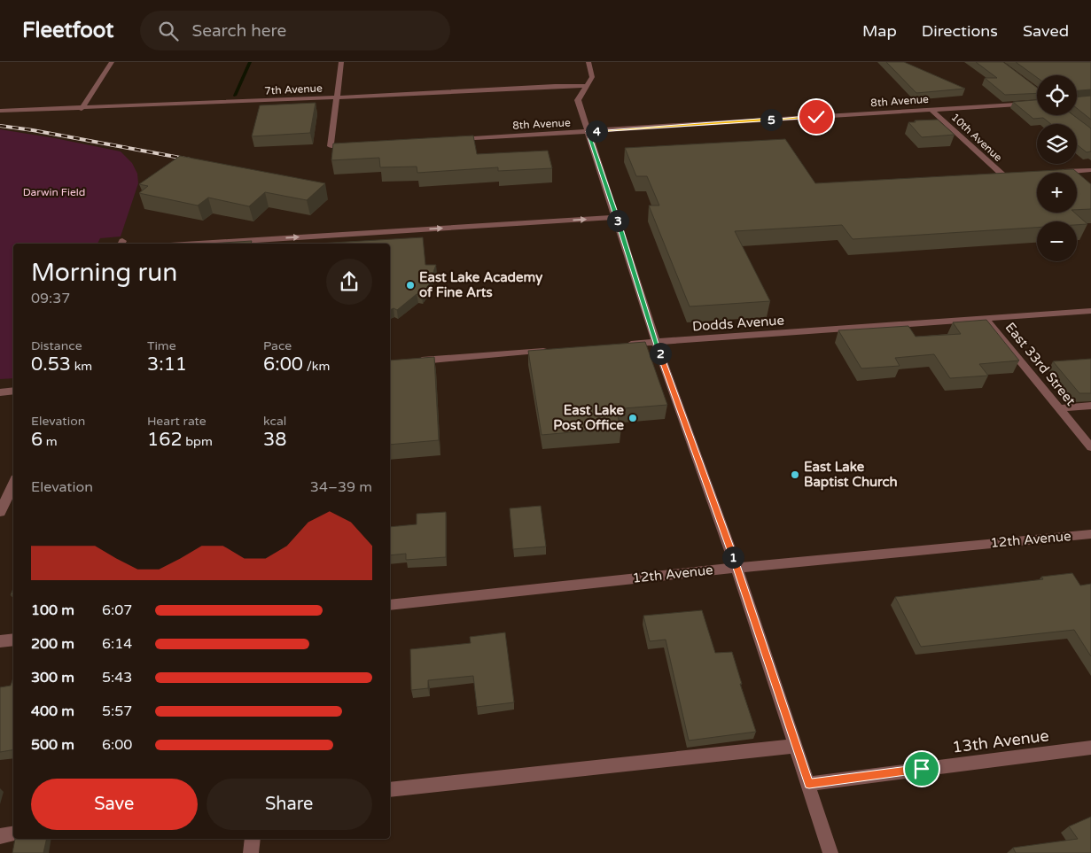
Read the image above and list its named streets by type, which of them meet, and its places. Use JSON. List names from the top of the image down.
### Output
{
  "streets": {
    "street": [
      "7th Avenue",
      "8th Avenue",
      "10th Avenue",
      "Dodds Avenue",
      "East 33rd Street",
      "12th Avenue",
      "13th Avenue"
    ]
  },
  "crossings": [
    ["8th Avenue", "10th Avenue"],
    ["Dodds Avenue", "East 33rd Street"]
  ],
  "parks": ["Darwin Field"],
  "places": ["East Lake Academy of Fine Arts", "East Lake Post Office", "East Lake Baptist Church"],
  "page": {
    "header": "Fleetfoot",
    "search": "Search here",
    "nav": ["Map", "Directions", "Saved"],
    "map_buttons": ["+", "−"],
    "pins": [
      "5",
      "4",
      "3",
      "2",
      "1"
    ],
    "heading": ["Morning run", "09:37"],
    "stats": [
      ["Distance", "0.53 km"],
      ["Time", "3:11"],
      ["Pace", "6:00 /km"],
      ["Elevation", "6 m"],
      ["Heart rate", "162 bpm"],
      ["kcal", "38"]
    ],
    "chart": ["Elevation", "34–39 m"],
    "list": [
      {
        "name": "100 m",
        "note": "6:07"
      },
      {
        "name": "200 m",
        "note": "6:14"
      },
      {
        "name": "300 m",
        "note": "5:43"
      },
      {
        "name": "400 m",
        "note": "5:57"
      },
      {
        "name": "500 m",
        "note": "6:00"
      }
    ],
    "buttons": ["Save", "Share"]
  }
}
